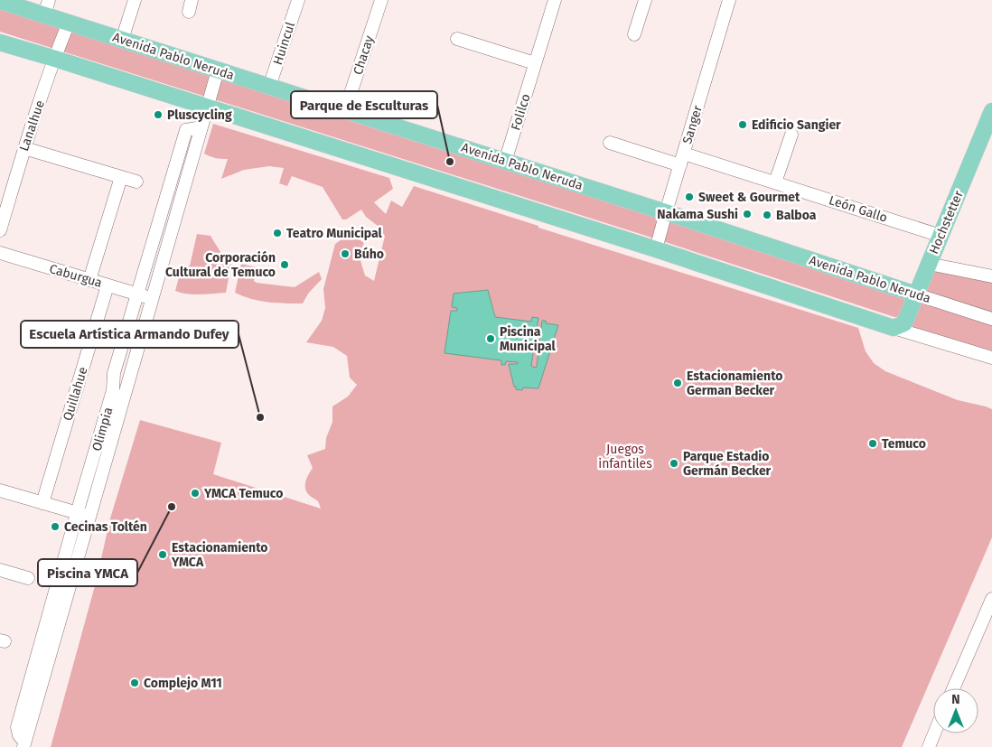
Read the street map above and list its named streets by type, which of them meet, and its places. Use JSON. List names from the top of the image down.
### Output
{
  "streets": {
    "main road": ["Avenida Pablo Neruda", "Hochstetter"],
    "street": [
      "Huincul",
      "Chacay",
      "Folilco",
      "Sanger",
      "Lanalhue",
      "León Gallo",
      "Caburgua",
      "Quillahue",
      "Olimpia"
    ]
  },
  "crossings": [
    ["Huincul", "Avenida Pablo Neruda"],
    ["Chacay", "Avenida Pablo Neruda"],
    ["Avenida Pablo Neruda", "Folilco"],
    ["Avenida Pablo Neruda", "Sanger"],
    ["Avenida Pablo Neruda", "Lanalhue"],
    ["Avenida Pablo Neruda", "Hochstetter"],
    ["Avenida Pablo Neruda", "Olimpia"],
    ["Sanger", "León Gallo"],
    ["León Gallo", "Hochstetter"],
    ["Caburgua", "Quillahue"],
    ["Caburgua", "Olimpia"]
  ],
  "parks": ["Juegos infantiles"],
  "places": [
    "Pluscycling",
    "Edificio Sangier",
    "Parque de Esculturas",
    "Sweet & Gourmet",
    "Nakama Sushi",
    "Balboa",
    "Teatro Municipal",
    "Búho",
    "Corporación Cultural de Temuco",
    "Piscina Municipal",
    "Estacionamiento German Becker",
    "Escuela Artística Armando Dufey",
    "Temuco",
    "Parque Estadio Germán Becker",
    "YMCA Temuco",
    "Piscina YMCA",
    "Cecinas Toltén",
    "Estacionamiento YMCA",
    "Complejo M11"
  ],
  "north": "top"
}
